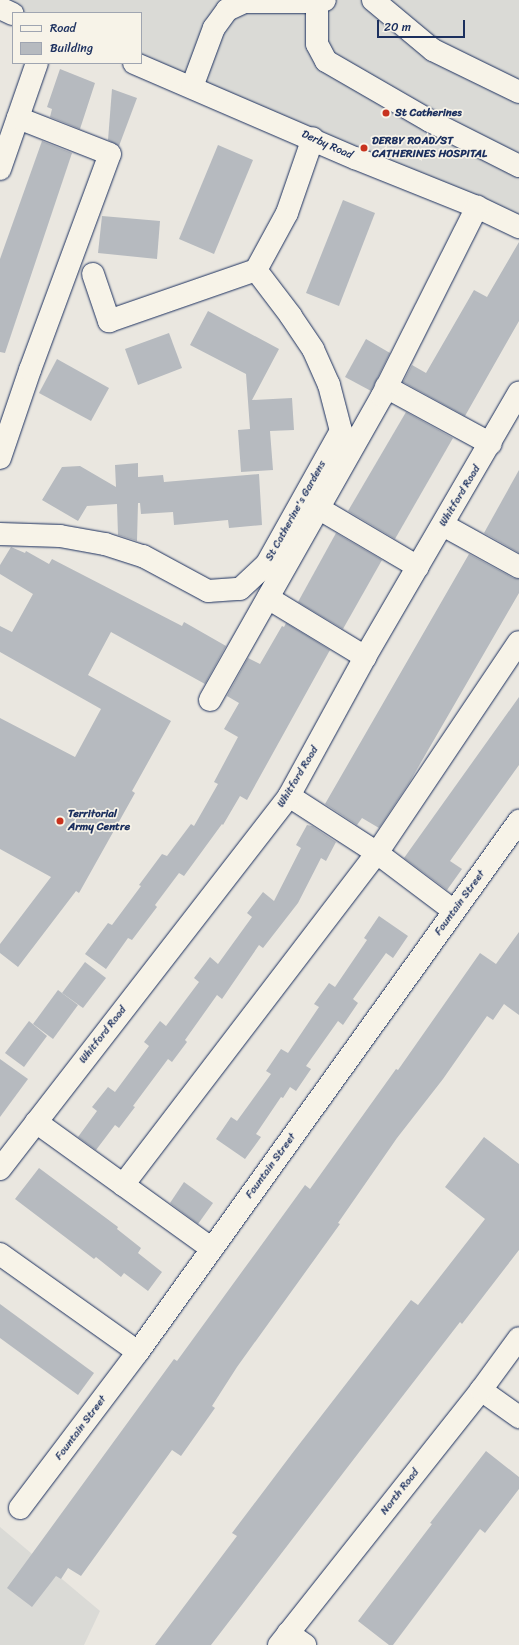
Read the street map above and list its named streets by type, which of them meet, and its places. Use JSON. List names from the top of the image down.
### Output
{
  "streets": {
    "street": [
      "Derby Road",
      "Whitford Road",
      "St Catherine's Gardens",
      "Fountain Street",
      "North Road"
    ]
  },
  "places": ["St Catherines", "DERBY ROAD/ST CATHERINES HOSPITAL", "Territorial Army Centre"],
  "legend": ["Road", "Building"],
  "scale_bar": "20 m"
}
